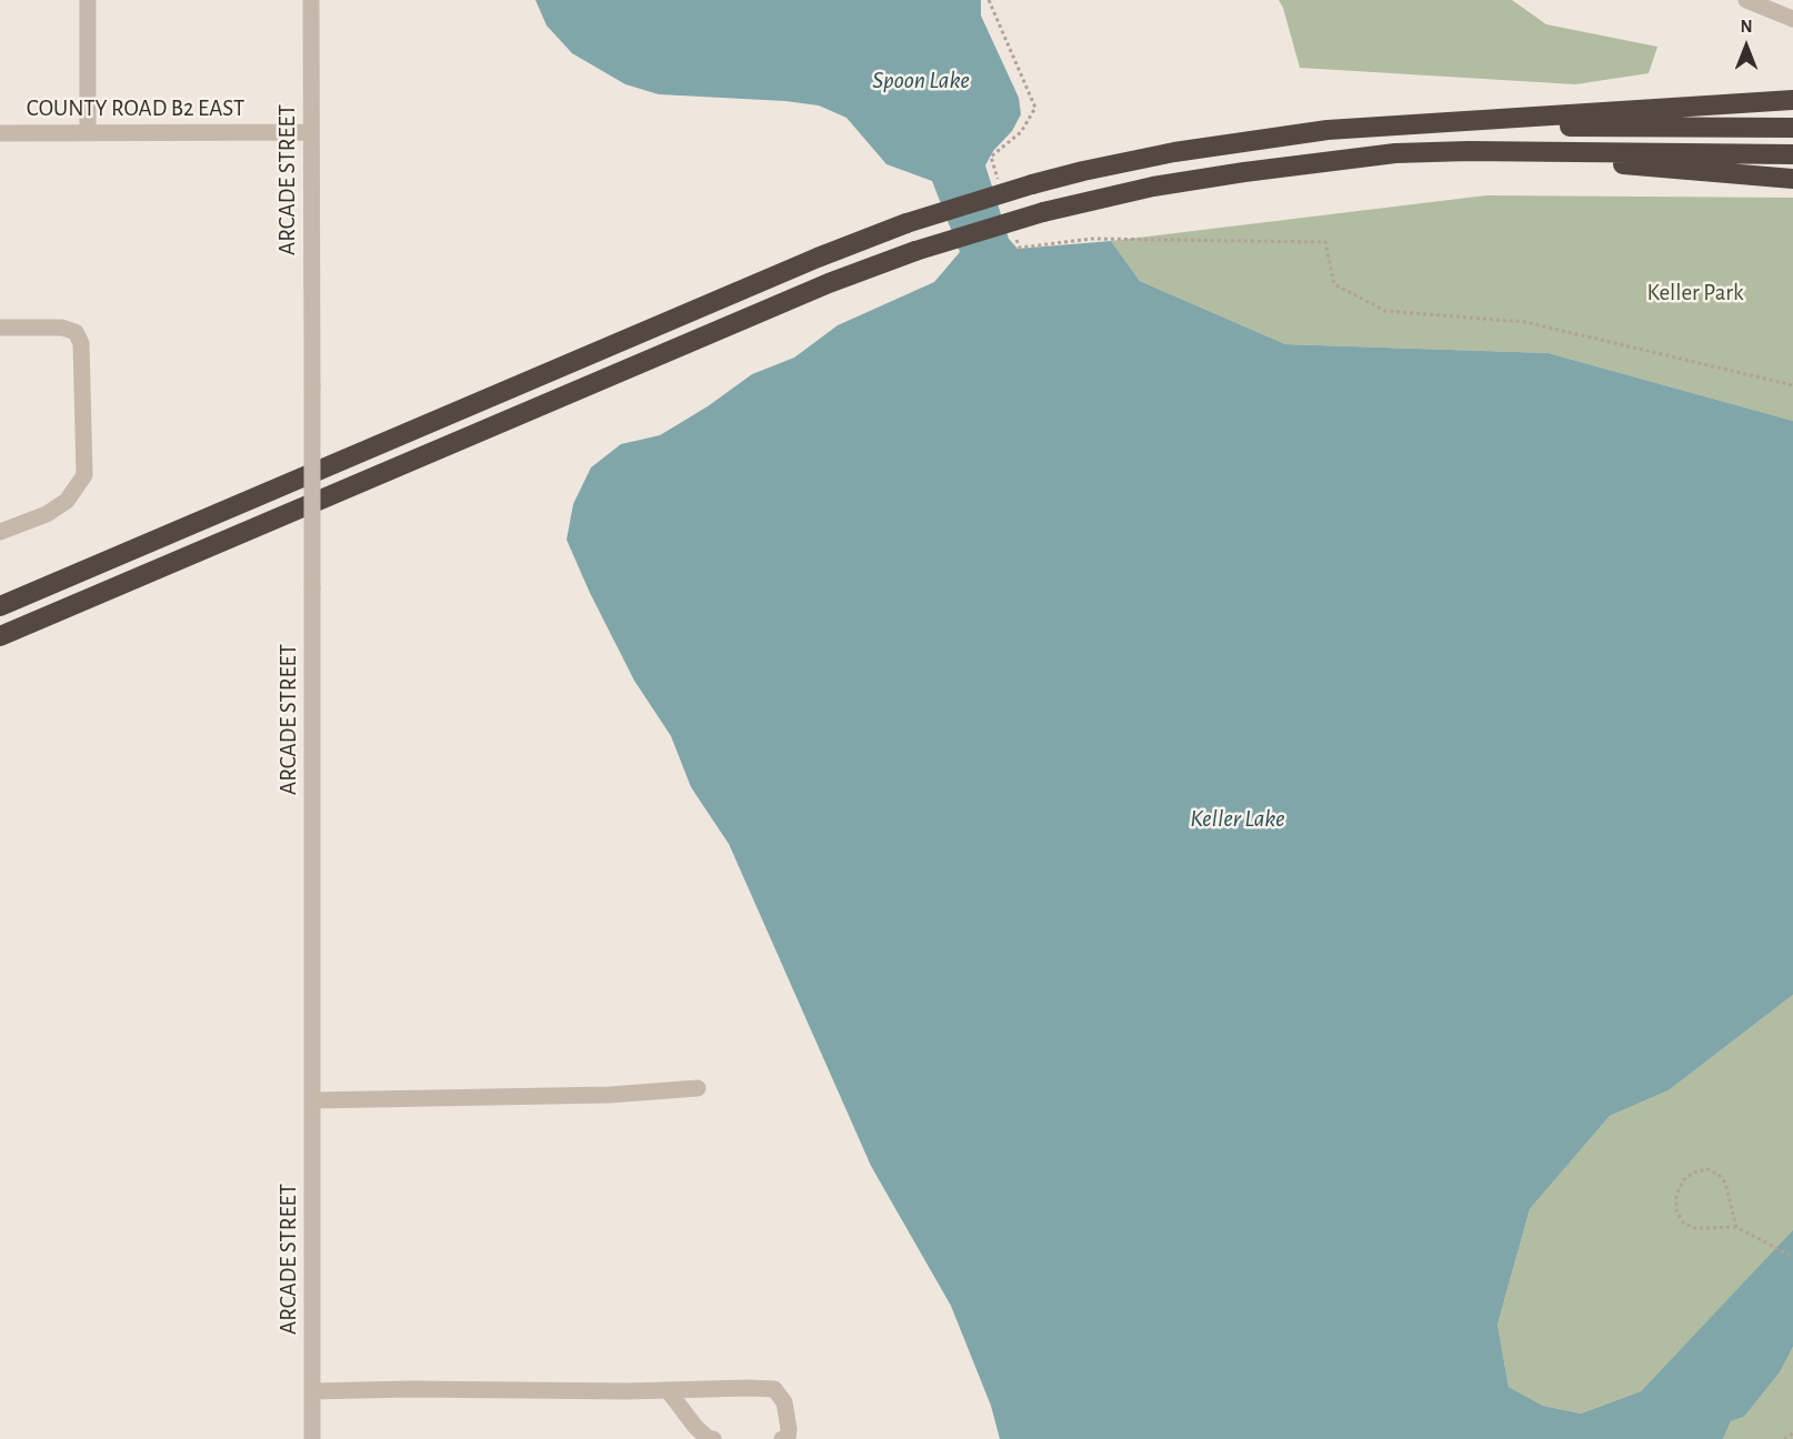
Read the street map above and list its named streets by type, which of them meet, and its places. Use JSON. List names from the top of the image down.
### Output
{
  "streets": {
    "street": ["COUNTY ROAD B2 EAST", "ARCADE STREET"]
  },
  "crossings": [
    ["COUNTY ROAD B2 EAST", "ARCADE STREET"]
  ],
  "water": ["Spoon Lake", "Keller Lake"],
  "parks": ["Keller Park"],
  "north": "top"
}
